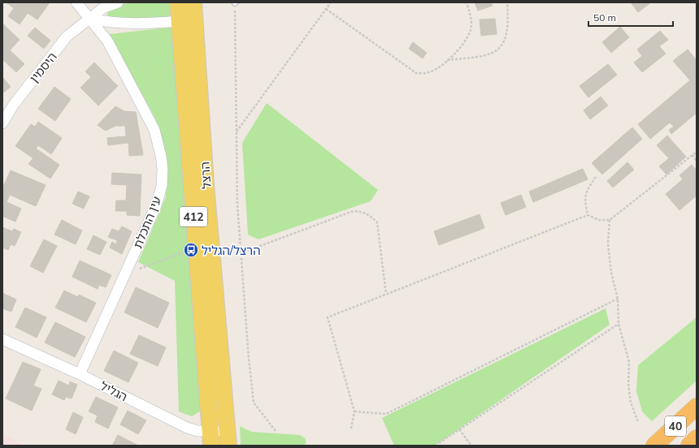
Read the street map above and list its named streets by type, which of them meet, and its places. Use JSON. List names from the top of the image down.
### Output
{
  "streets": {
    "highway": ["40"],
    "main road": ["הרצל", "412"],
    "street": ["היסמין", "עין התכלת", "הגליל"]
  },
  "crossings": [
    ["היסמין", "עין התכלת"],
    ["הרצל", "הגליל"],
    ["עין התכלת", "הגליל"]
  ],
  "places": {
    "bus stop": ["הרצל/הגליל"]
  },
  "scale_bar": "50 m"
}
